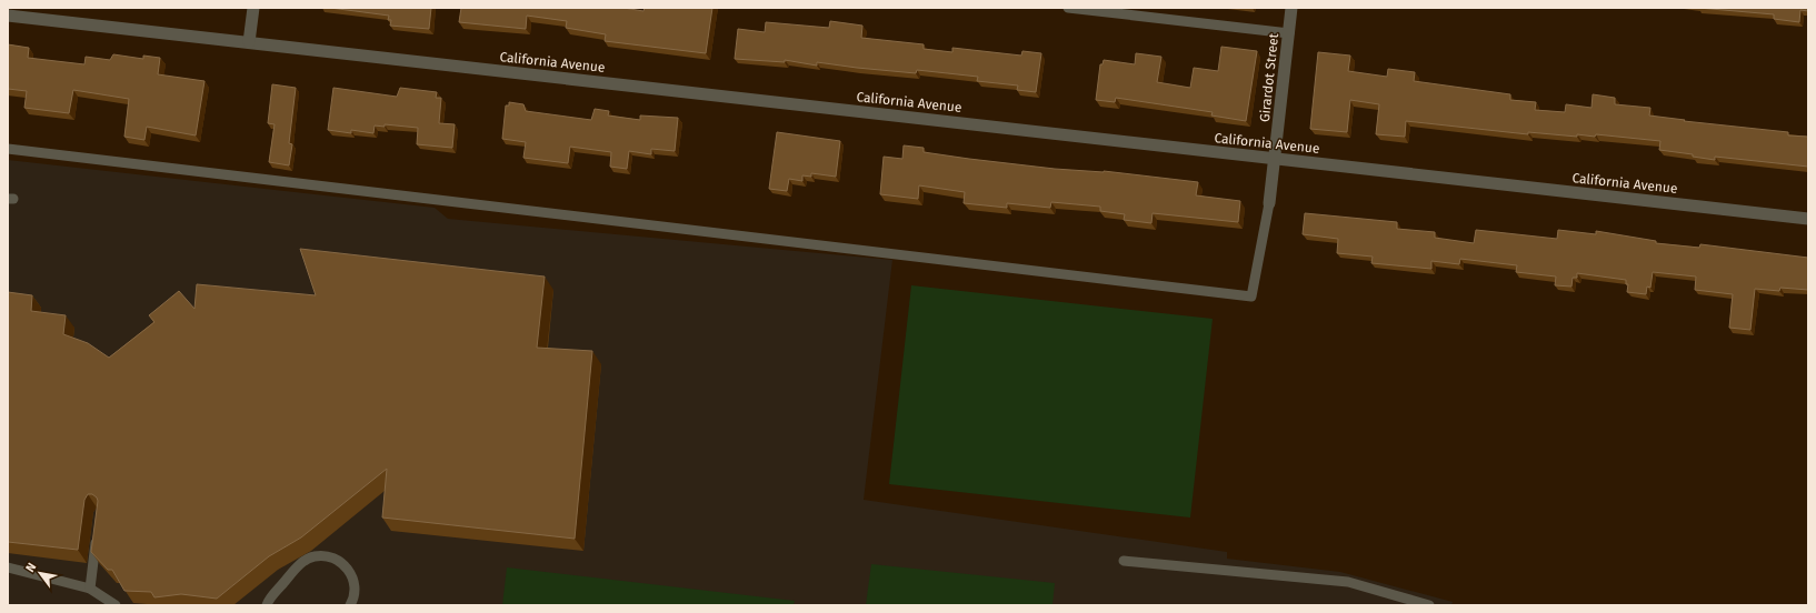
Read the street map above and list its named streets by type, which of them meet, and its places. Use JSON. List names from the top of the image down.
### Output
{
  "streets": {
    "street": ["California Avenue", "Girardot Street"]
  },
  "crossings": [
    ["California Avenue", "Girardot Street"]
  ],
  "north": "top left"
}
